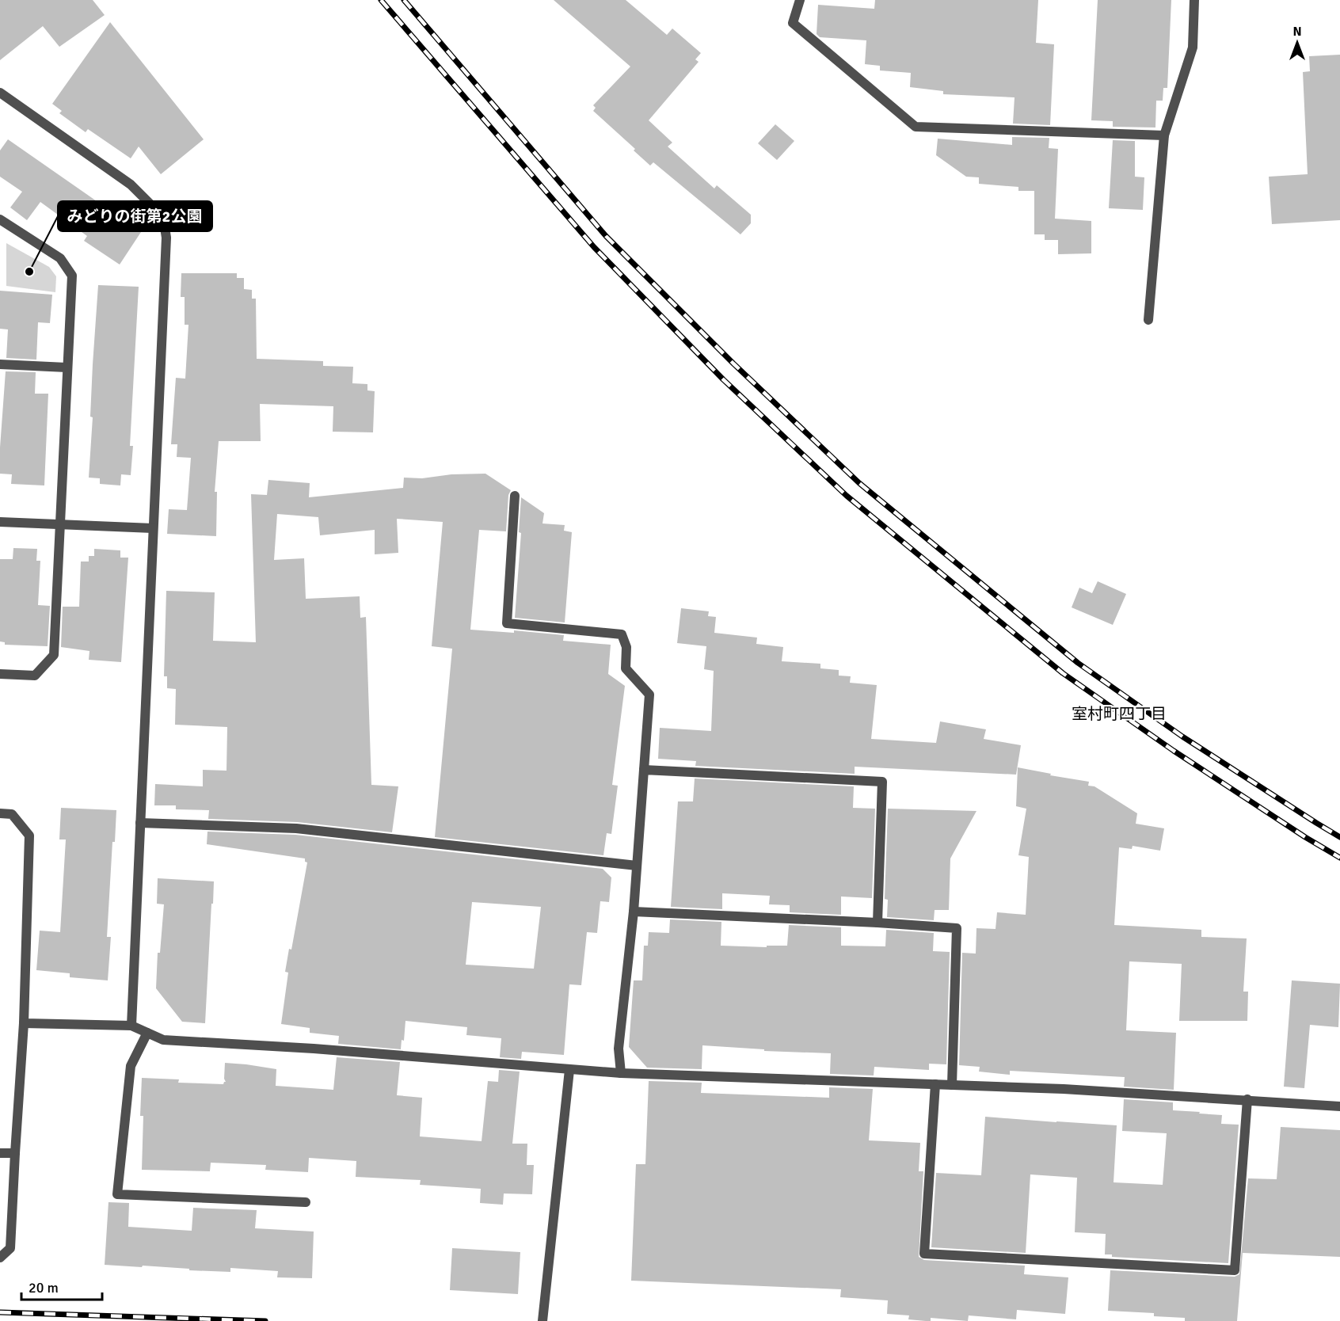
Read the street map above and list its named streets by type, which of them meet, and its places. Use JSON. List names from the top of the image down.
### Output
{
  "districts": ["室村町四丁目"],
  "places": ["みどりの街第2公園"],
  "scale_bar": "20 m",
  "north": "top"
}
